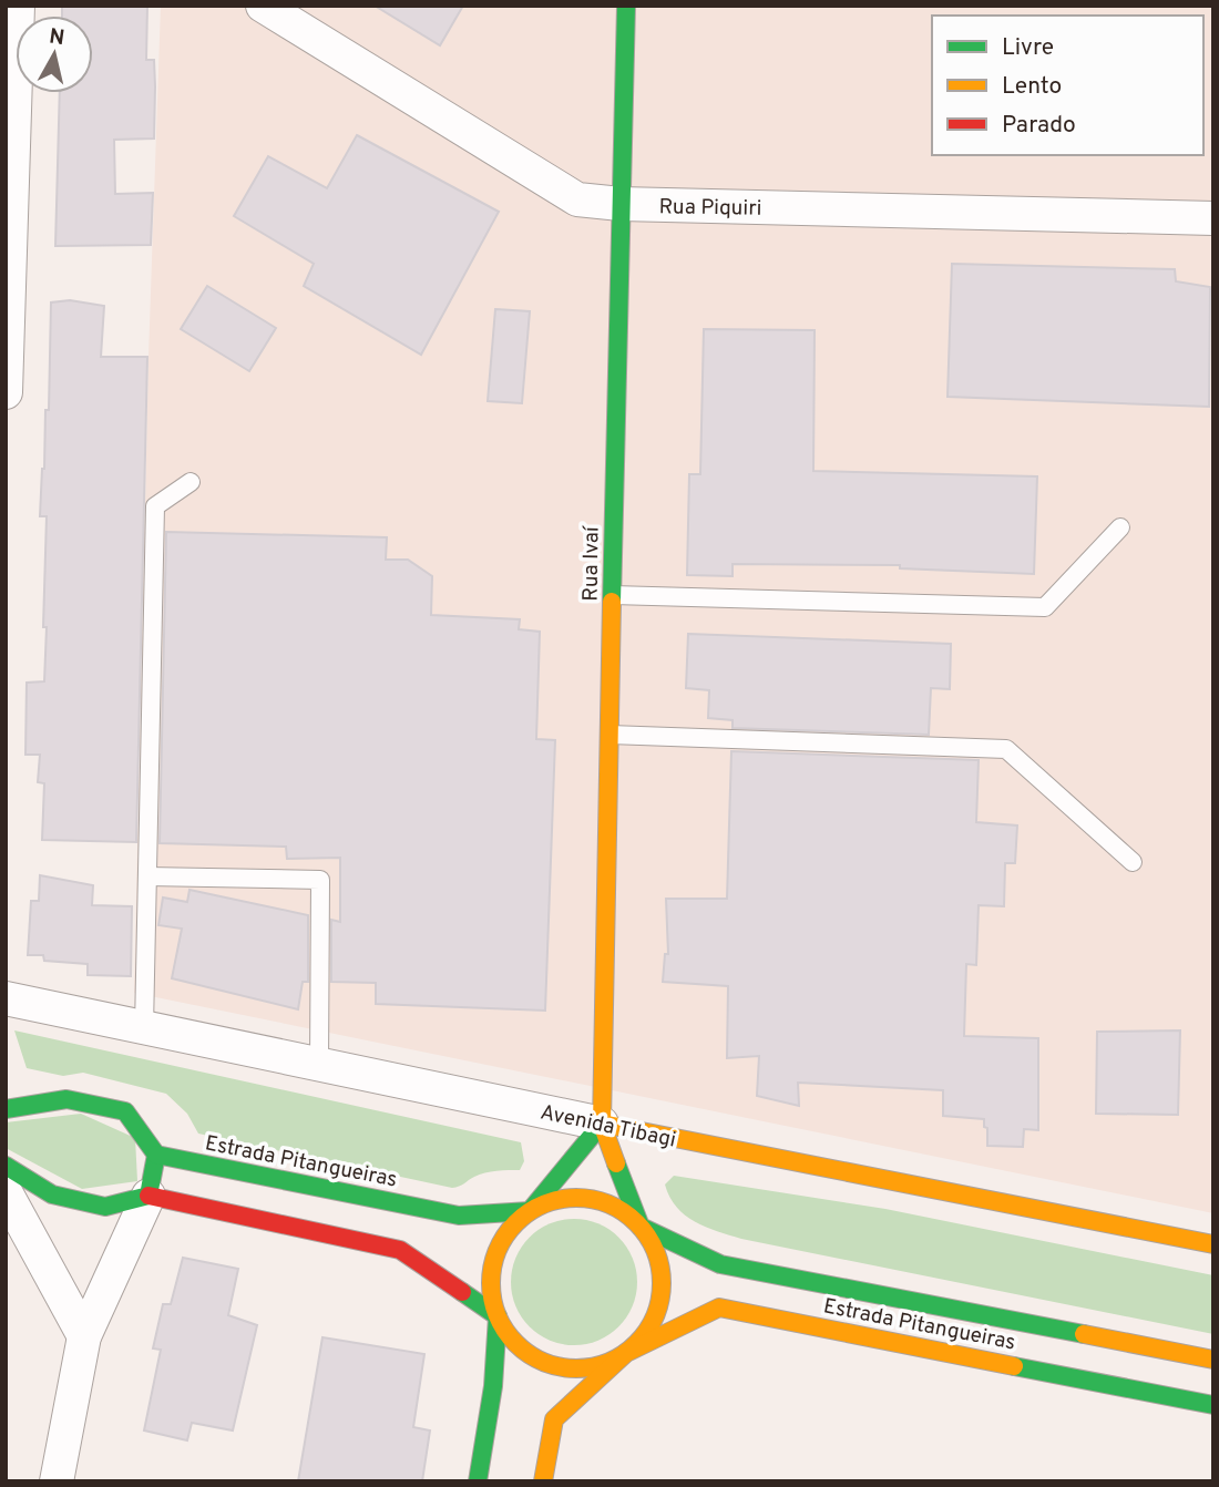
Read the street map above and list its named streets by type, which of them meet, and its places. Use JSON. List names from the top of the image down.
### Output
{
  "streets": {
    "street": [
      "Rua Piquiri",
      "Rua Ivaí",
      "Avenida Tibagi",
      "Estrada Pitangueiras"
    ]
  },
  "crossings": [
    ["Rua Piquiri", "Rua Ivaí"],
    ["Rua Ivaí", "Avenida Tibagi"],
    ["Rua Ivaí", "Estrada Pitangueiras"]
  ],
  "legend": ["Livre", "Lento", "Parado"],
  "north": "top"
}
